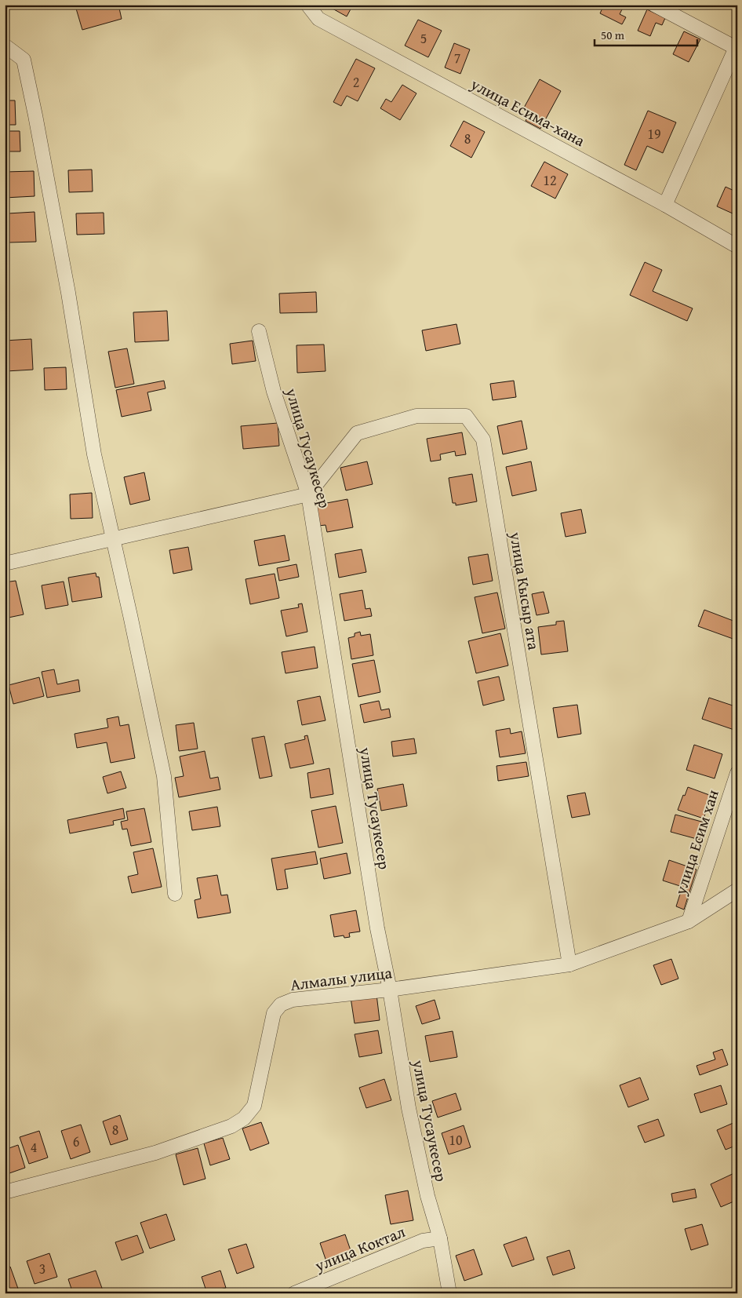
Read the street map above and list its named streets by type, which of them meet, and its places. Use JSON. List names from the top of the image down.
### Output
{
  "streets": {
    "street": [
      "улица Есима-хана",
      "улица Тусаукесер",
      "улица Кысыр ата",
      "улица Есим хан",
      "Алмалы улица",
      "улица Коктал"
    ]
  },
  "crossings": [
    ["улица Тусаукесер", "улица Кысыр ата"],
    ["улица Тусаукесер", "Алмалы улица"],
    ["улица Тусаукесер", "улица Коктал"],
    ["улица Кысыр ата", "Алмалы улица"],
    ["улица Есим хан", "Алмалы улица"]
  ],
  "house_numbers": [
    "5",
    "7",
    "2",
    "19",
    "8",
    "12",
    "8",
    "10",
    "6",
    "4",
    "3"
  ],
  "scale_bar": "50 m"
}
